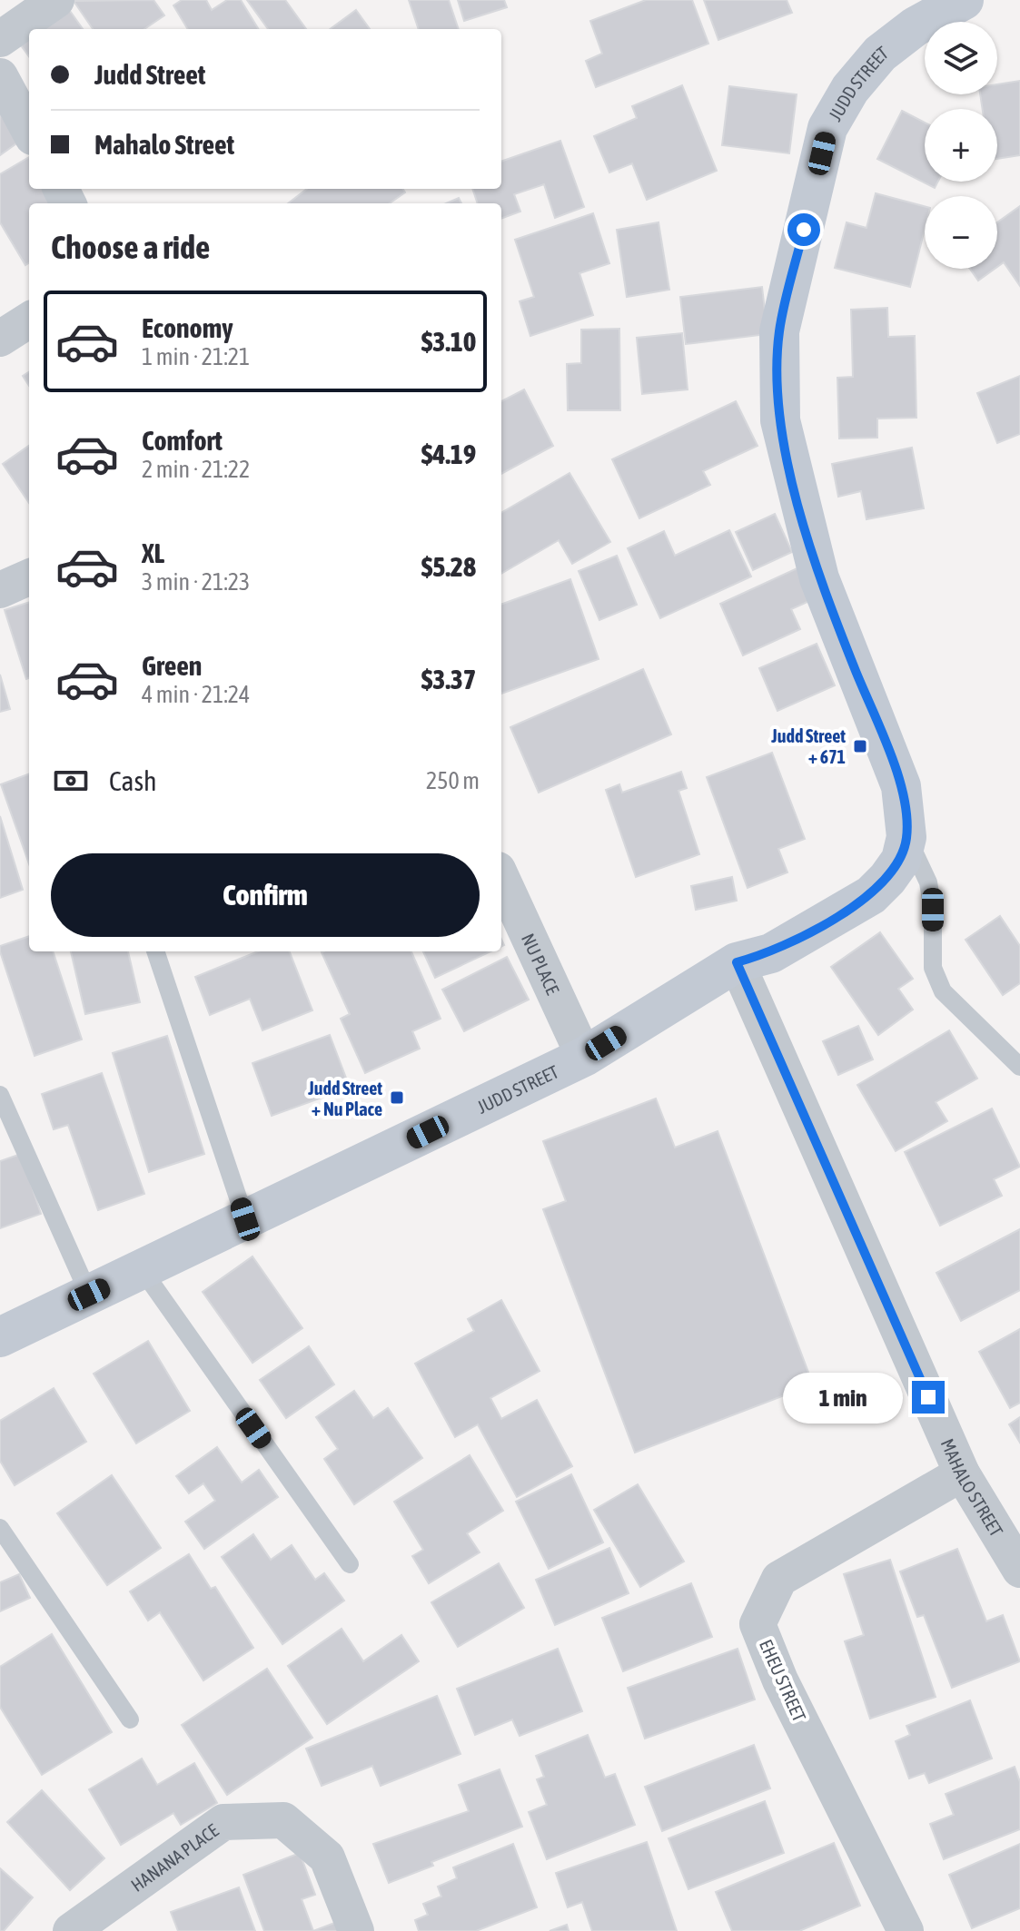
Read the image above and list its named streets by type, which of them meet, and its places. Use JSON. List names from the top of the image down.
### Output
{
  "streets": {
    "street": [
      "JUDD STREET",
      "NU PLACE",
      "MAHALO STREET",
      "EHEU STREET",
      "HANANA PLACE"
    ]
  },
  "crossings": [
    ["JUDD STREET", "NU PLACE"],
    ["JUDD STREET", "MAHALO STREET"],
    ["MAHALO STREET", "EHEU STREET"]
  ],
  "places": {
    "transit": ["Judd Street + 671", "Judd Street + Nu Place"]
  },
  "page": {
    "map_buttons": ["+", "−"],
    "banner": ["Judd Street", "Mahalo Street"],
    "heading": "Choose a ride",
    "list": [
      {
        "name": "Economy",
        "note": "1 min · 21:21",
        "value": "$3.10"
      },
      {
        "name": "Comfort",
        "note": "2 min · 21:22",
        "value": "$4.19"
      },
      {
        "name": "XL",
        "note": "3 min · 21:23",
        "value": "$5.28"
      },
      {
        "name": "Green",
        "note": "4 min · 21:24",
        "value": "$3.37"
      }
    ],
    "pay": ["Cash", "250 m"],
    "buttons": "Confirm",
    "bubble": "1 min"
  }
}
